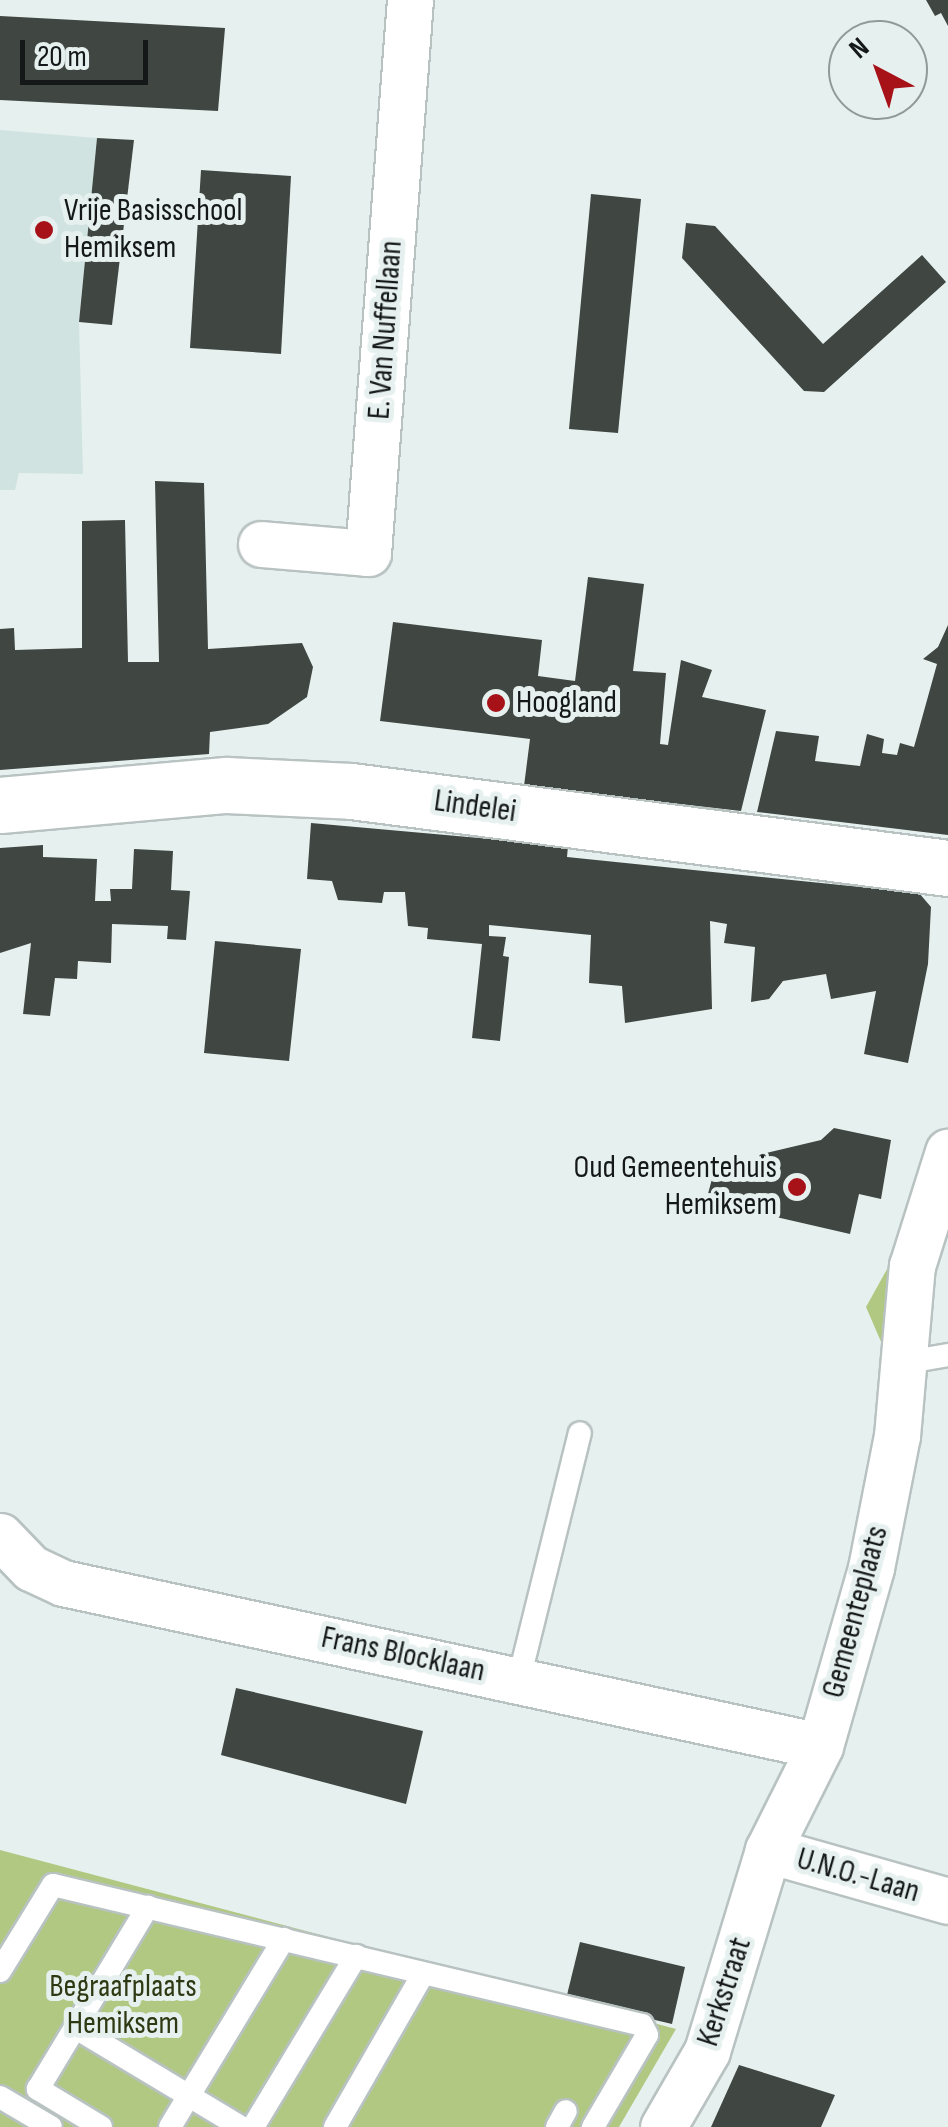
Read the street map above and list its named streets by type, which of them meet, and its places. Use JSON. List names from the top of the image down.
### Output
{
  "streets": {
    "street": [
      "E. Van Nuffellaan",
      "Lindelei",
      "Gemeenteplaats",
      "Frans Blocklaan",
      "U.N.O.-Laan",
      "Kerkstraat"
    ]
  },
  "crossings": [
    ["Gemeenteplaats", "Frans Blocklaan"],
    ["Gemeenteplaats", "U.N.O.-Laan"],
    ["Gemeenteplaats", "Kerkstraat"],
    ["U.N.O.-Laan", "Kerkstraat"]
  ],
  "parks": ["Begraafplaats Hemiksem"],
  "places": ["Vrije Basisschool Hemiksem", "Hoogland", "Oud Gemeentehuis Hemiksem"],
  "scale_bar": "20 m",
  "north": "top left"
}
